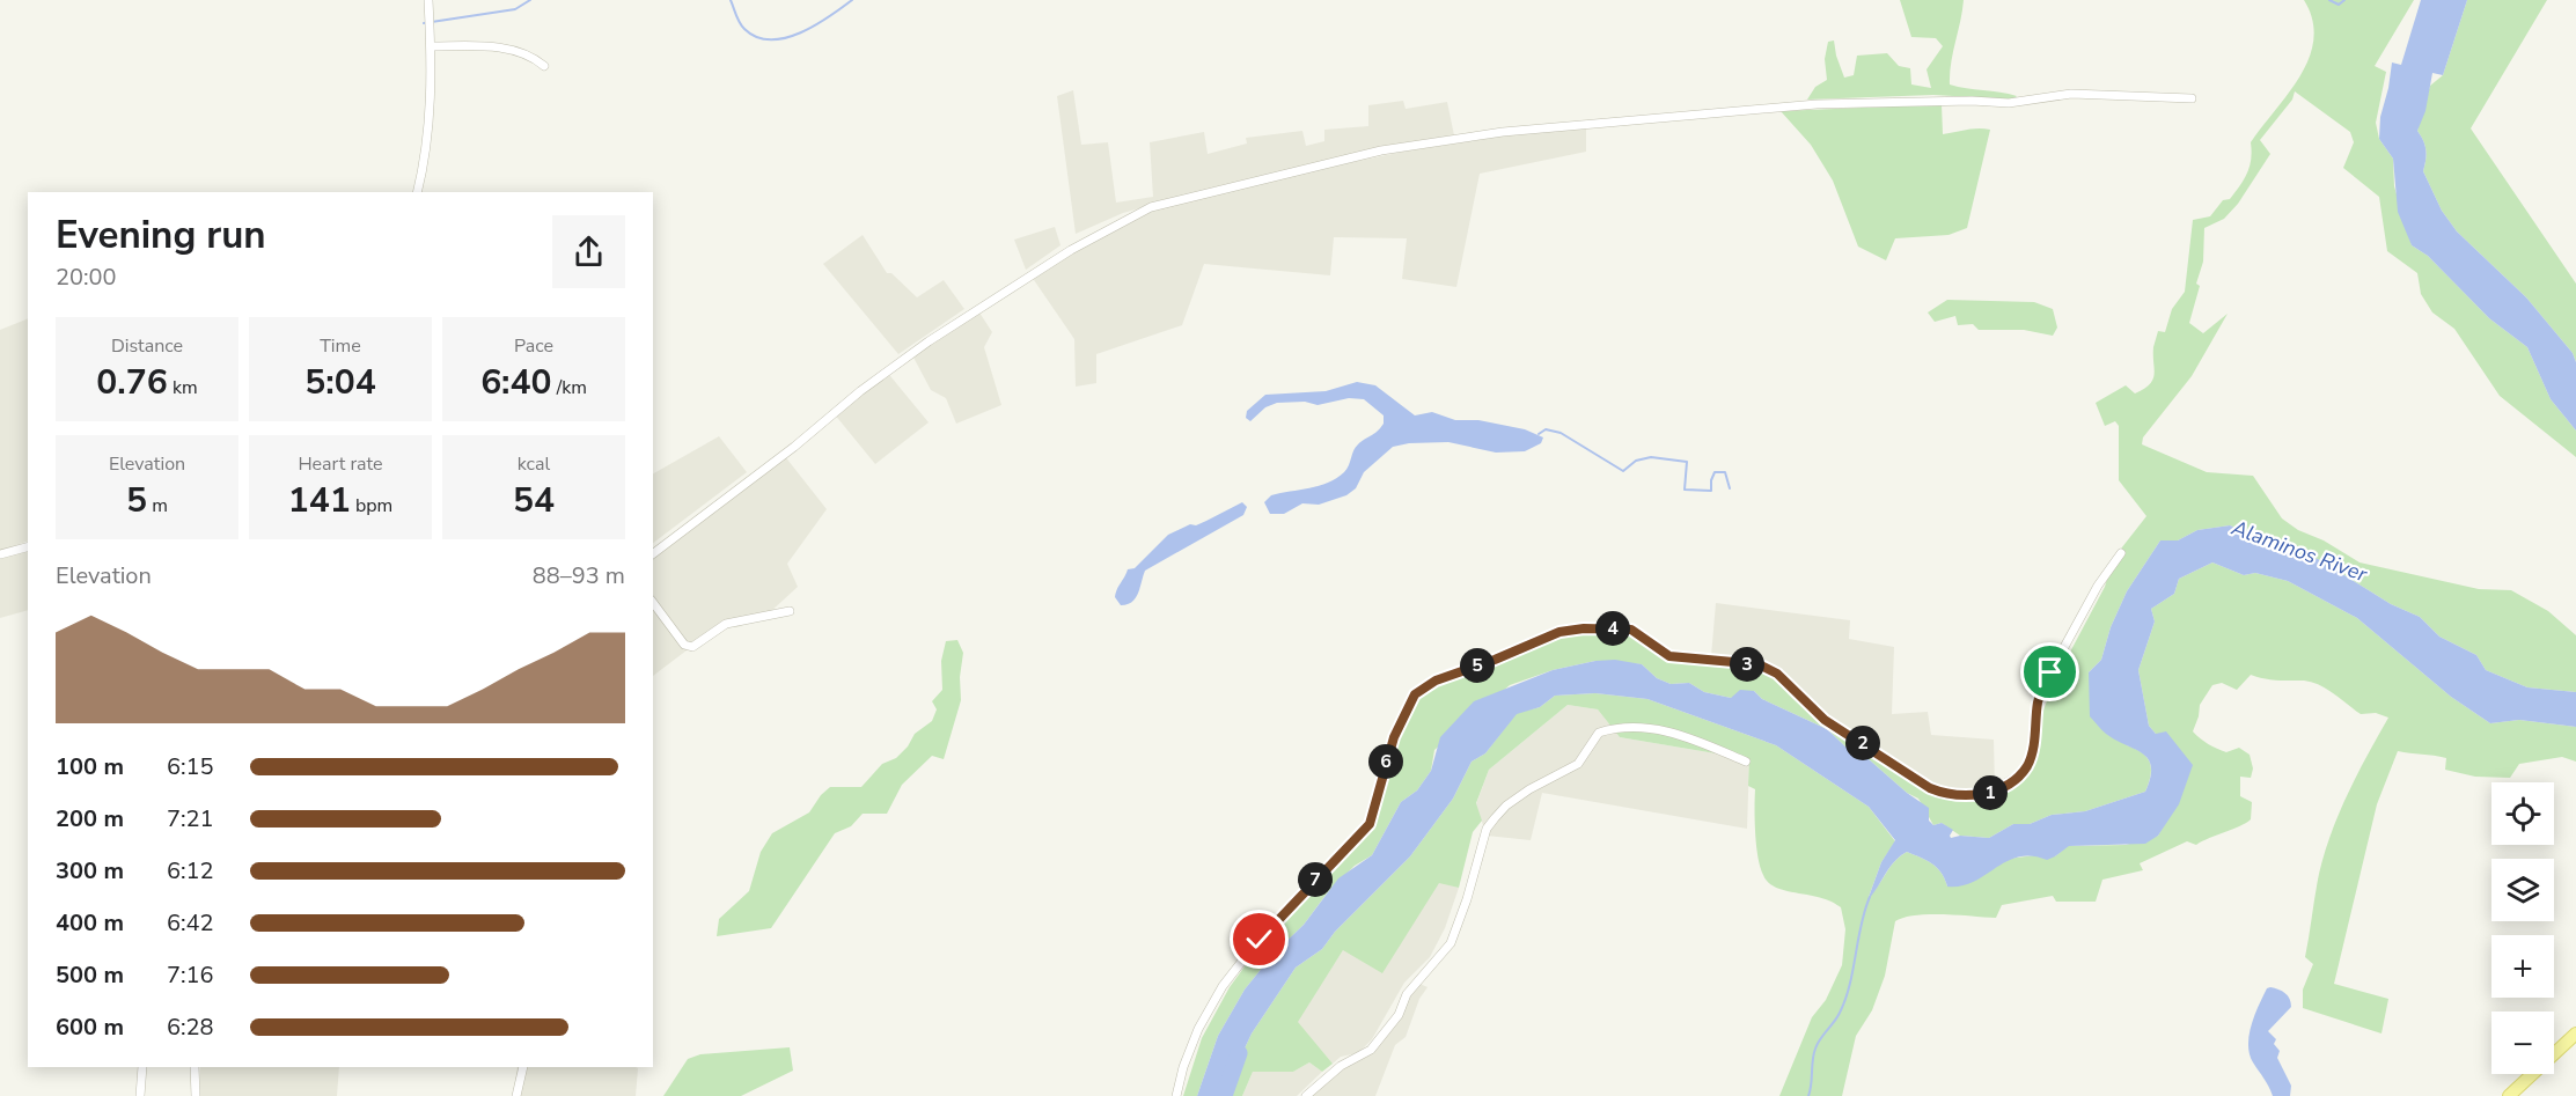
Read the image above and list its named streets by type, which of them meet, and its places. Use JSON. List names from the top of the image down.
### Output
{
  "water": ["Alaminos River"],
  "page": {
    "heading": ["Evening run", "20:00"],
    "stats": [
      ["Distance", "0.76 km"],
      ["Time", "5:04"],
      ["Pace", "6:40 /km"],
      ["Elevation", "5 m"],
      ["Heart rate", "141 bpm"],
      ["kcal", "54"]
    ],
    "chart": ["Elevation", "88–93 m"],
    "pins": [
      "4",
      "3",
      "5",
      "2",
      "6",
      "1",
      "7"
    ],
    "list": [
      {
        "name": "100 m",
        "note": "6:15"
      },
      {
        "name": "200 m",
        "note": "7:21"
      },
      {
        "name": "300 m",
        "note": "6:12"
      },
      {
        "name": "400 m",
        "note": "6:42"
      },
      {
        "name": "500 m",
        "note": "7:16"
      },
      {
        "name": "600 m",
        "note": "6:28"
      }
    ],
    "map_buttons": ["+", "−"]
  }
}
